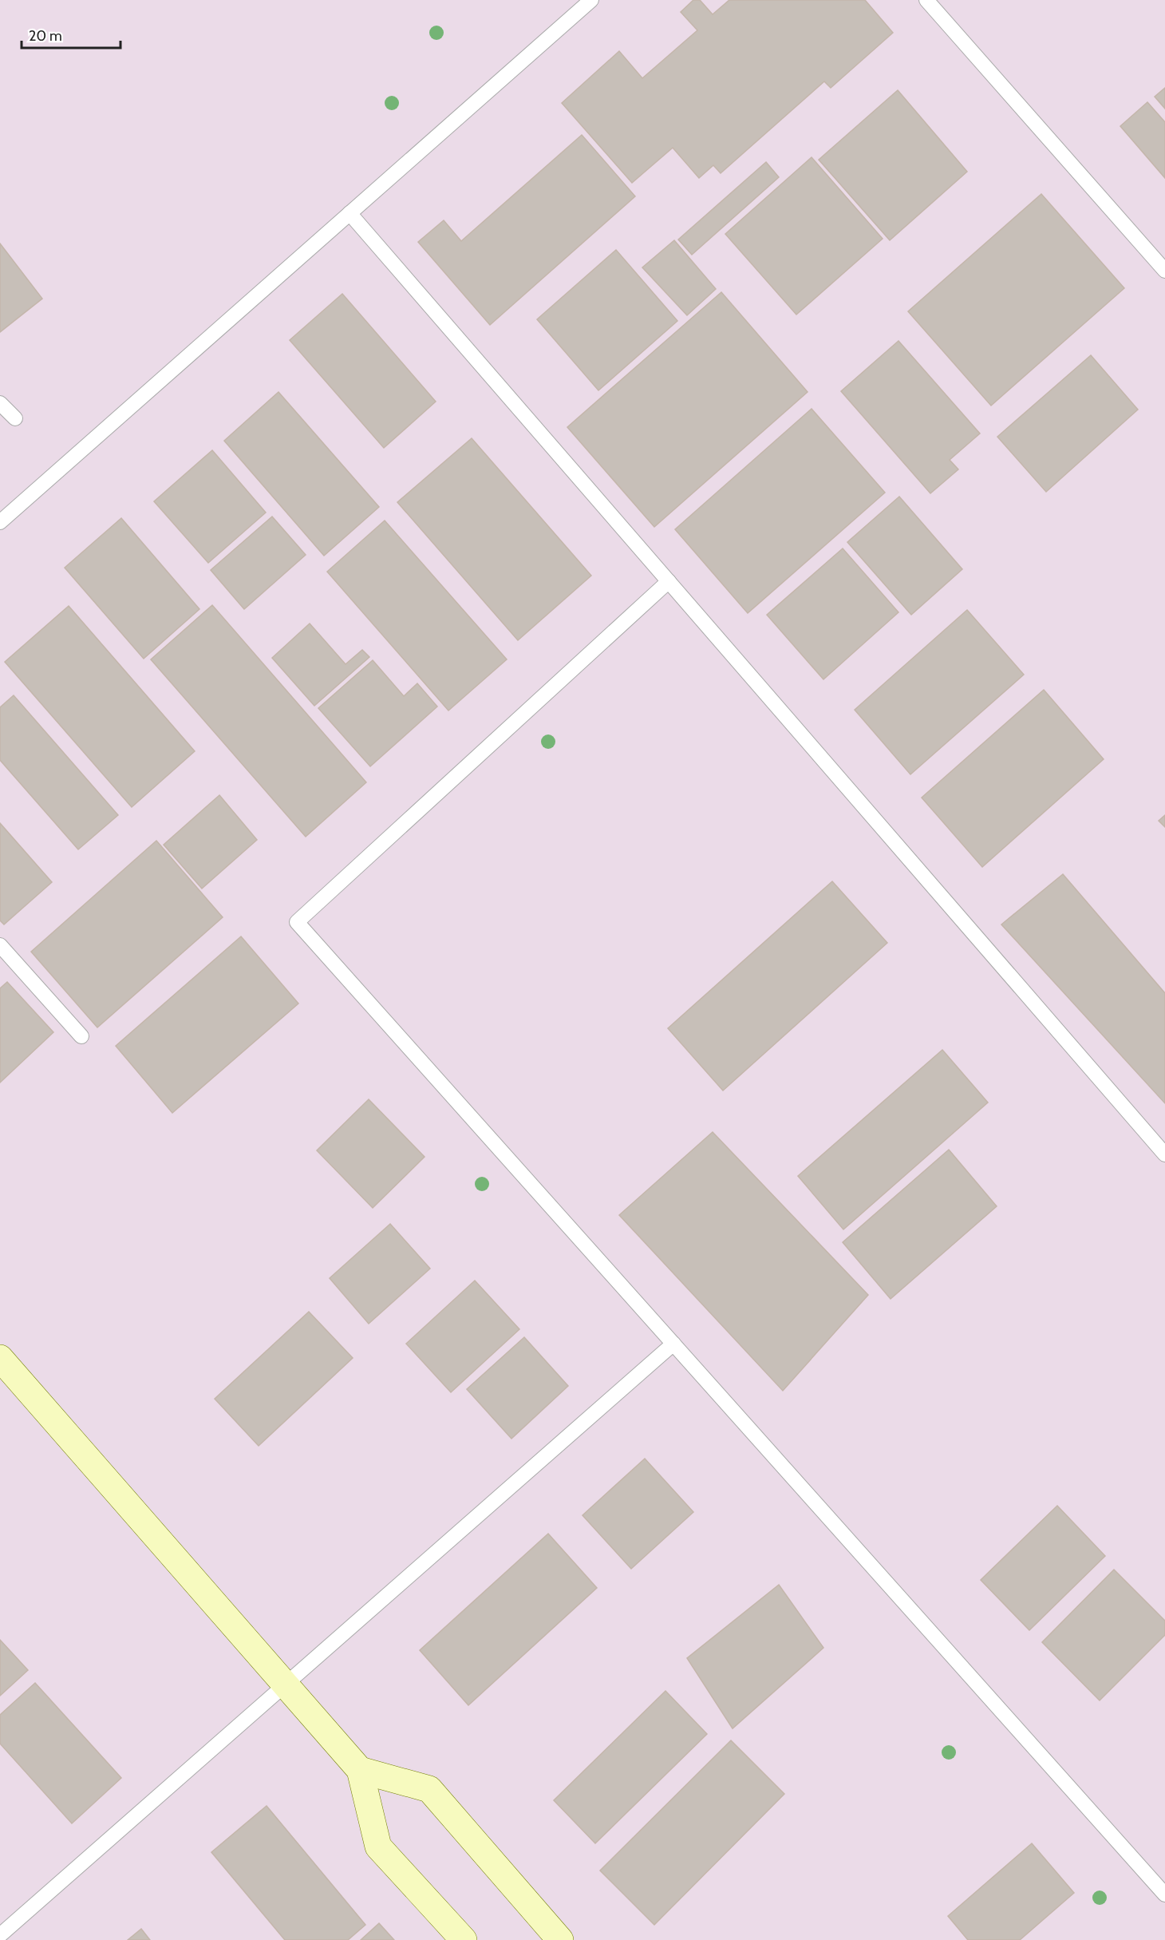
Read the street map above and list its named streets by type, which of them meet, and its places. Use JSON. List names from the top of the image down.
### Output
{
  "scale_bar": "20 m"
}
